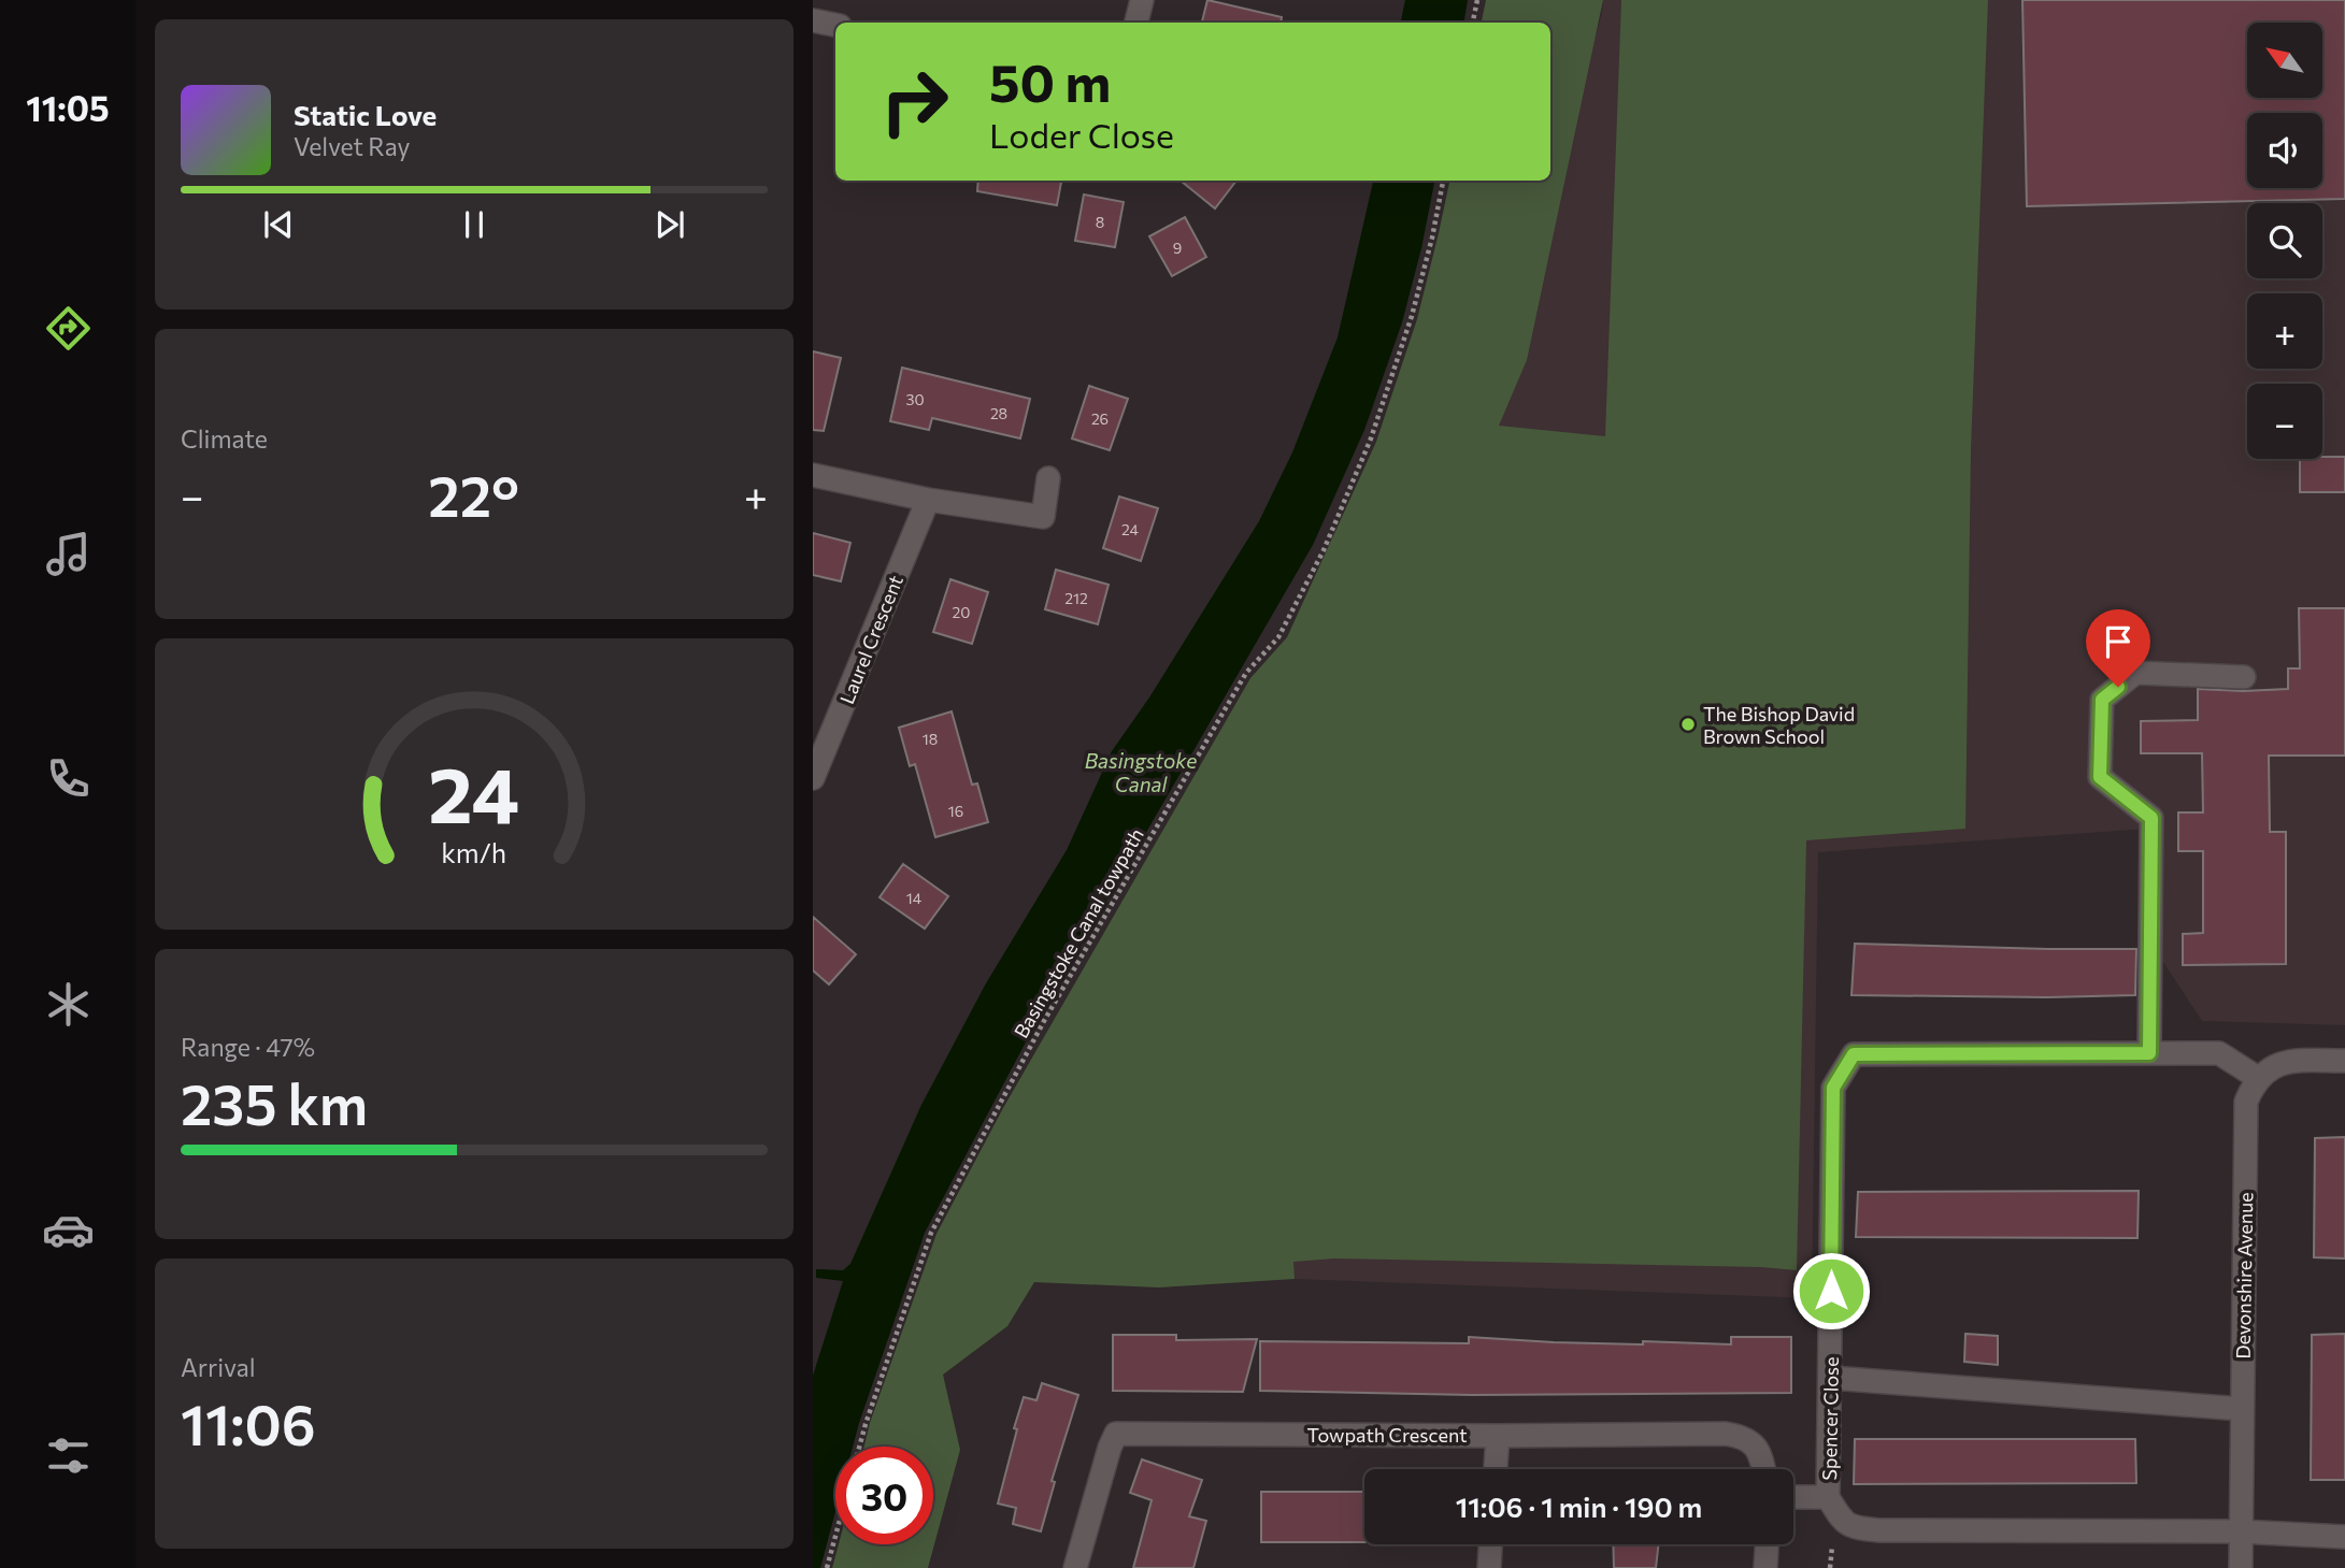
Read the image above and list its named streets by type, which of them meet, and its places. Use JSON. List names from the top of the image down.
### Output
{
  "streets": {
    "street": [
      "Laurel Crescent",
      "Devonshire Avenue",
      "Spencer Close",
      "Towpath Crescent"
    ],
    "path": ["Basingstoke Canal towpath"]
  },
  "crossings": [
    ["Devonshire Avenue", "Spencer Close"]
  ],
  "water": ["Basingstoke Canal"],
  "places": ["The Bishop David Brown School"],
  "house_numbers": [
    "8",
    "9",
    "30",
    "28",
    "26",
    "24",
    "212",
    "20",
    "18",
    "16",
    "14"
  ],
  "north": "top left",
  "page": {
    "tabs": "11:05",
    "map_buttons": ["+", "−"],
    "turn": ["50 m", "Loder Close"],
    "song": ["Static Love", "Velvet Ray"],
    "tile": [
      "Climate",
      ["Range · 47%", "235 km"],
      ["Arrival", "11:06"]
    ],
    "heat": ["−", "22°", "+"],
    "limit": "30",
    "trip": "11:06 · 1 min · 190 m",
    "gauge": ["24", "km/h"]
  }
}
